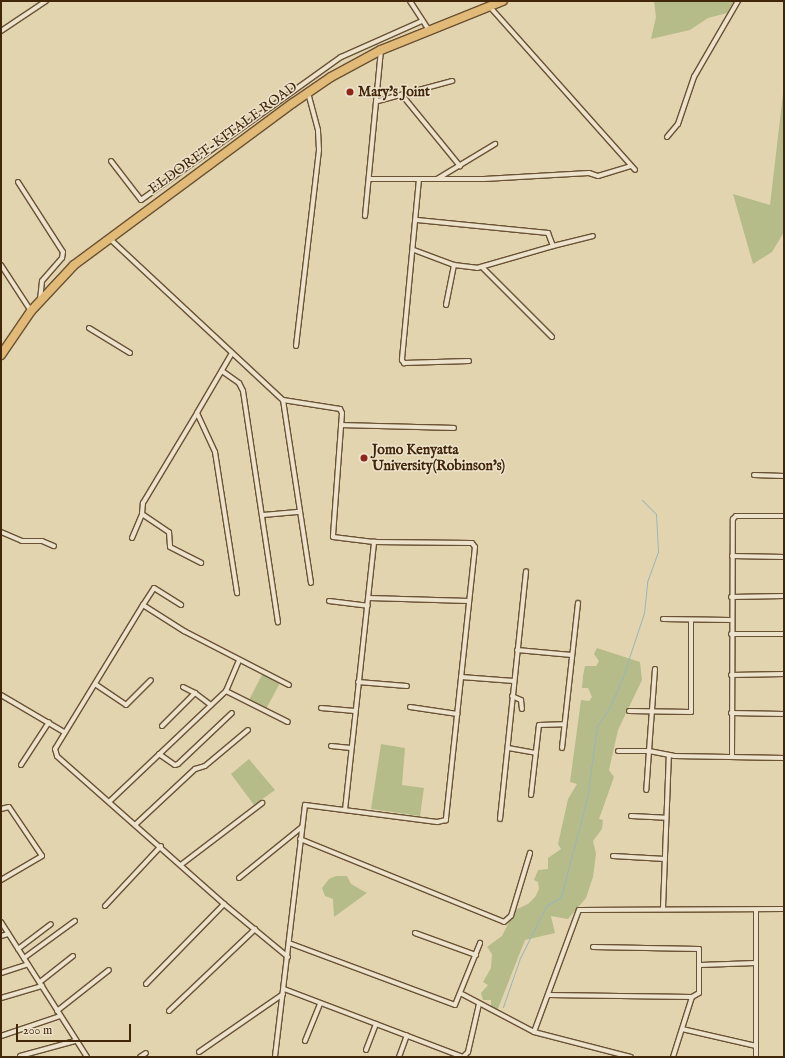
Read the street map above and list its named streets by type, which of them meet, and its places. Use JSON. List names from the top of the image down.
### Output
{
  "streets": {
    "highway": ["ELDORET-KITALE ROAD"]
  },
  "places": ["Mary's Joint", "Jomo Kenyatta University(Robinson's)"],
  "scale_bar": "200 m"
}
